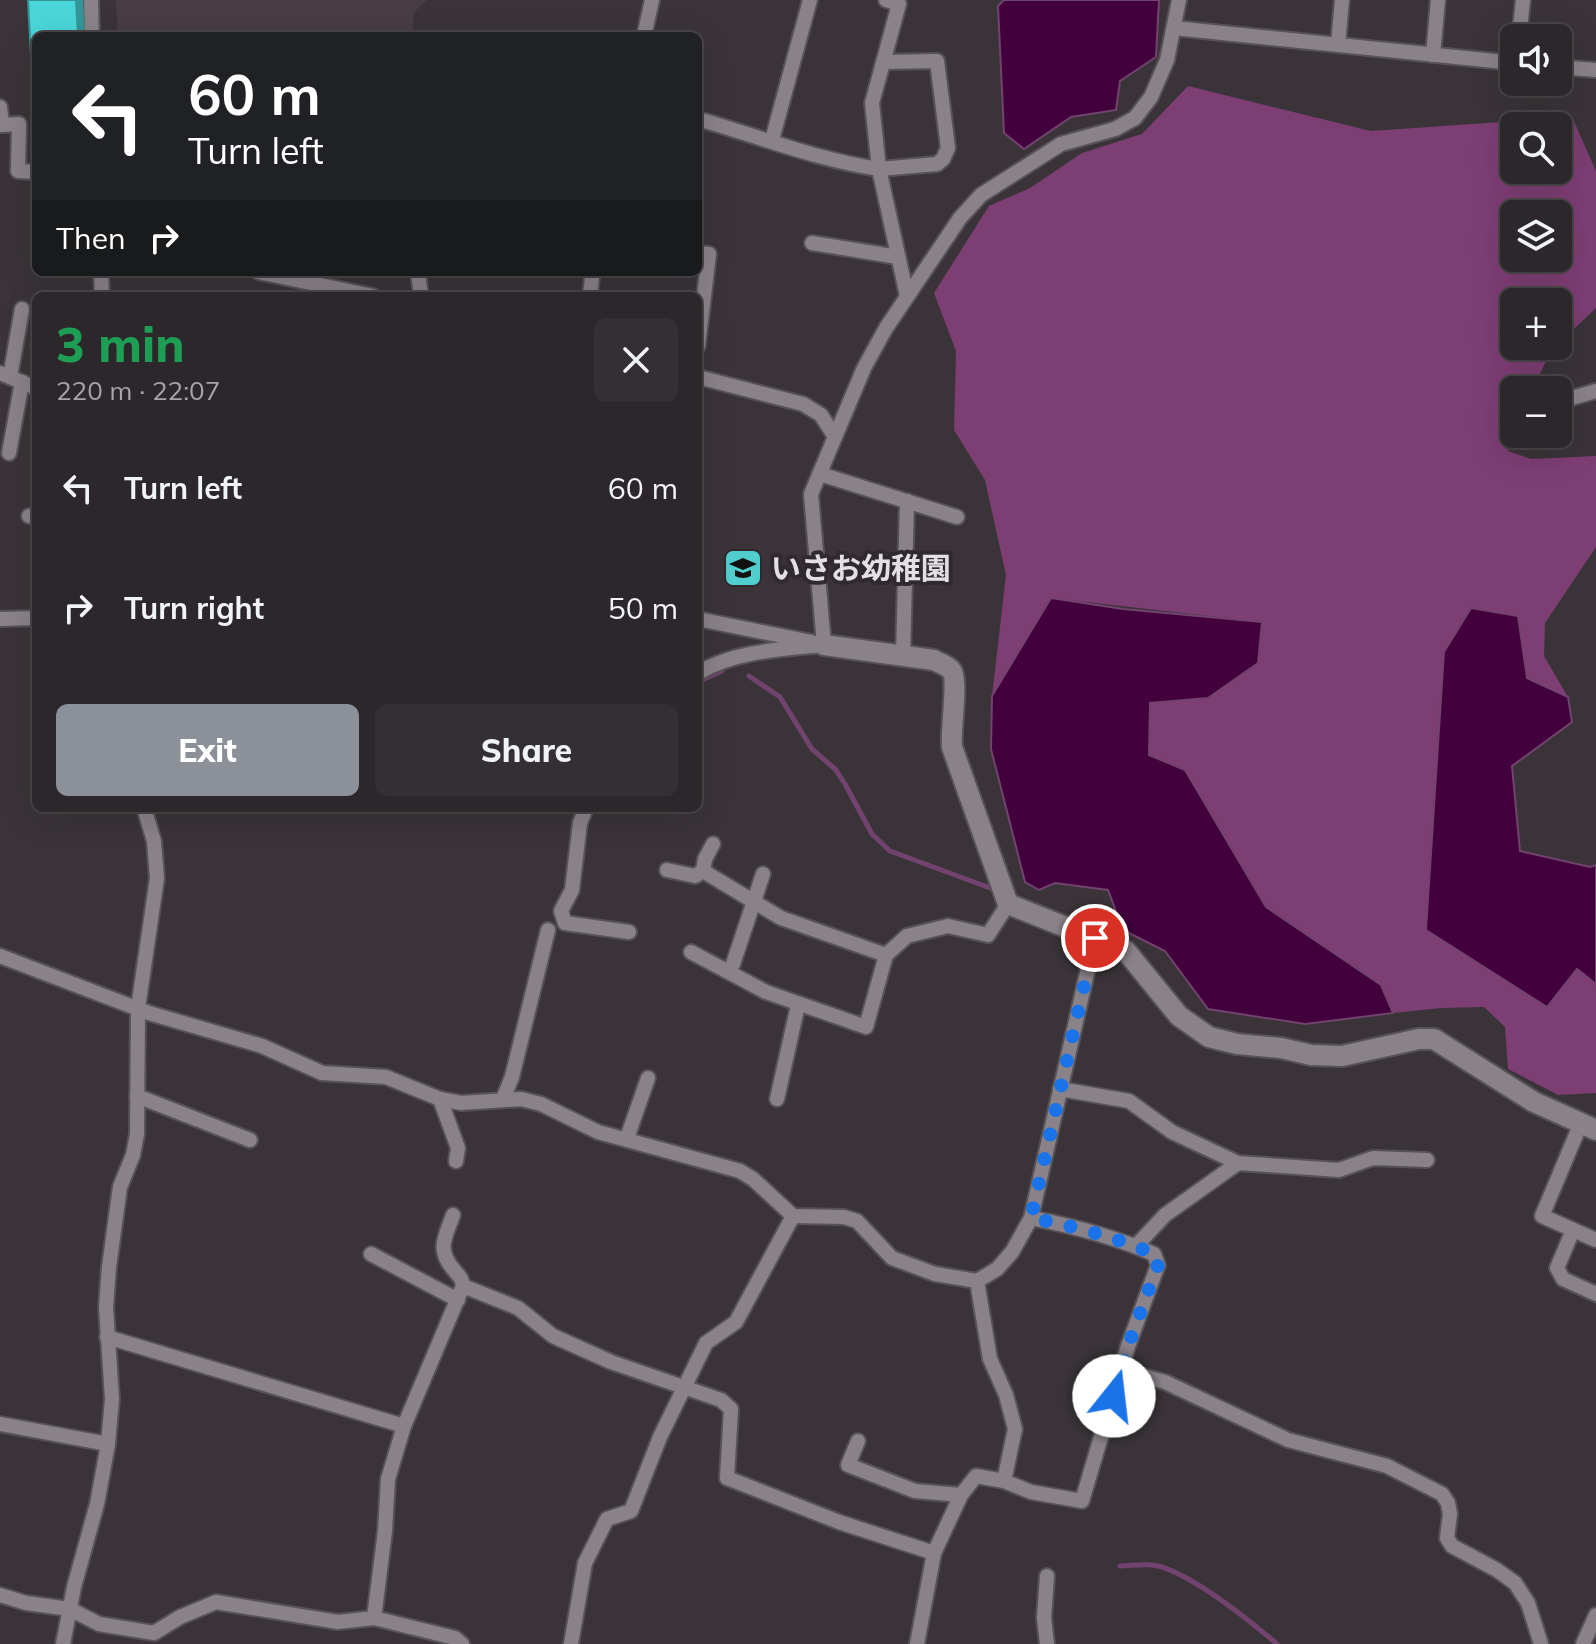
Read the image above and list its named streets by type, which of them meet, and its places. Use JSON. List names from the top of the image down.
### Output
{
  "places": {
    "school or university": ["いさお幼稚園"]
  },
  "page": {
    "map_buttons": ["+", "−"],
    "turn": ["60 m", "Turn left"],
    "then": "Then",
    "heading": ["3 min", "220 m · 22:07"],
    "list": [
      {
        "name": "Turn left",
        "value": "60 m"
      },
      {
        "name": "Turn right",
        "value": "50 m"
      }
    ],
    "buttons": ["Exit", "Share"]
  }
}
